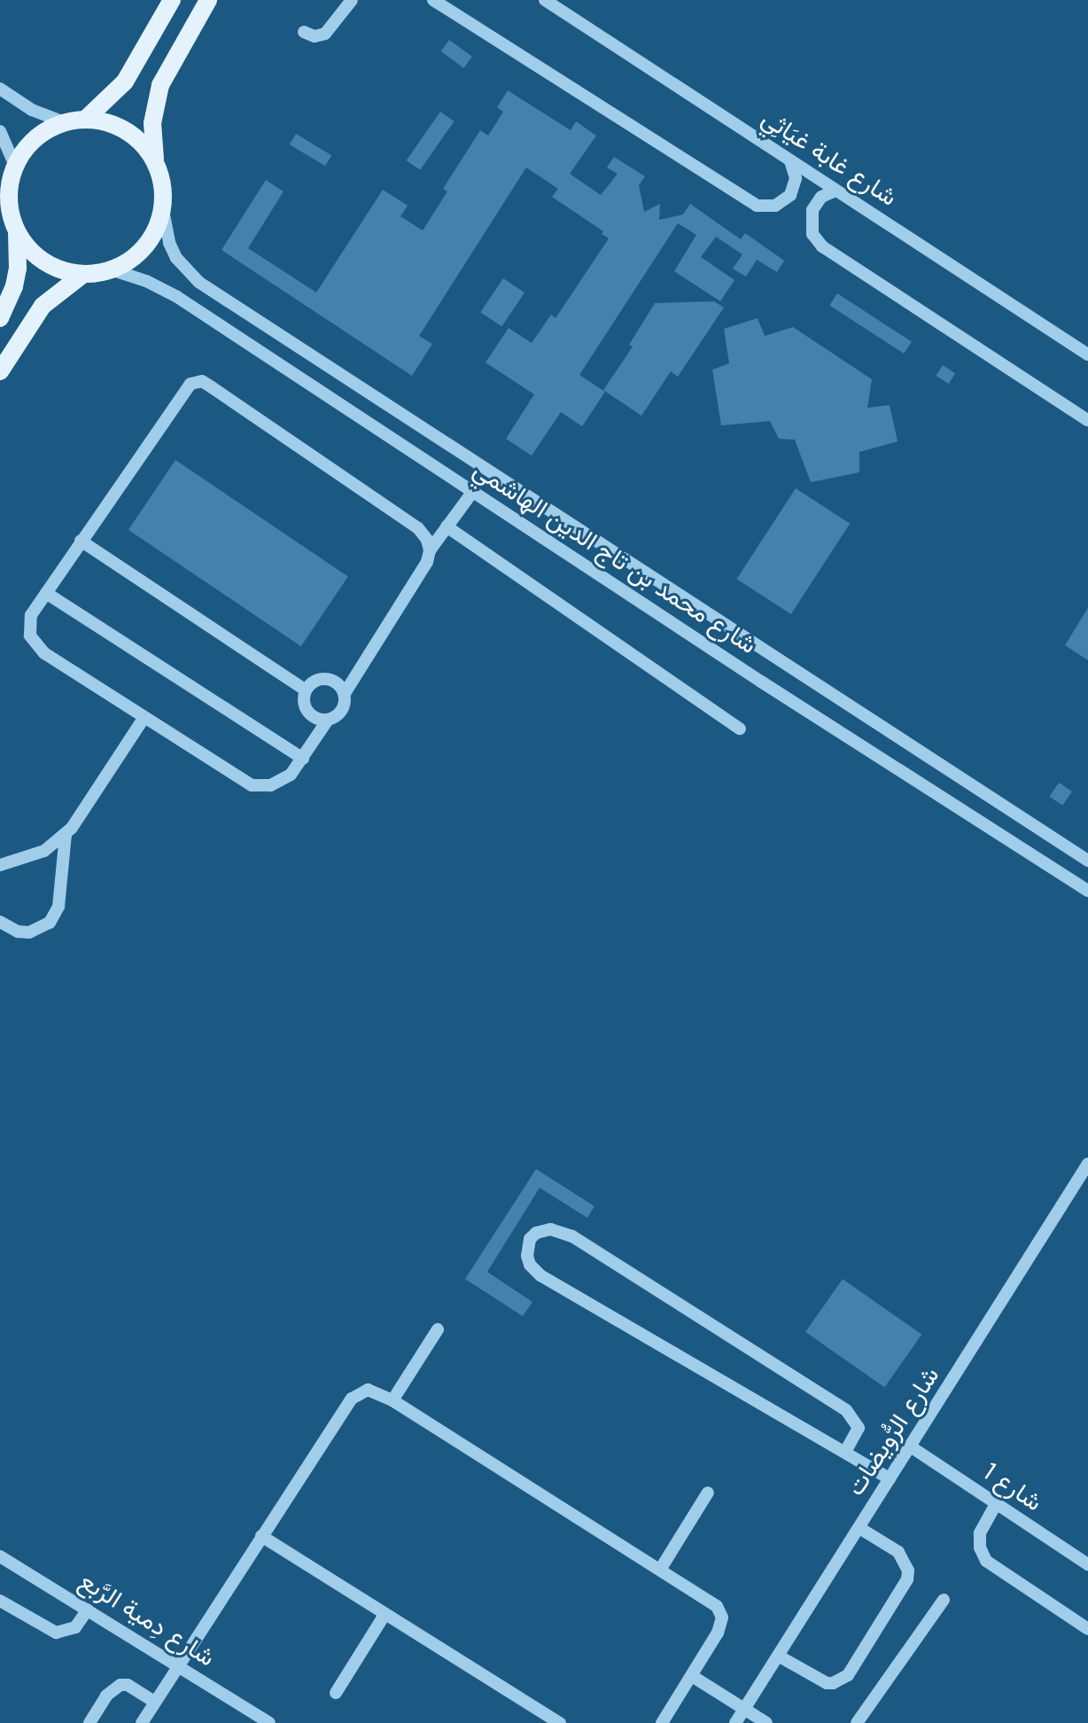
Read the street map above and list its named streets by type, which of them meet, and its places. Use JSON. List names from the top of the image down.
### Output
{
  "streets": {
    "street": [
      "شارع غابة غيَاثِي",
      "شارع محمد بن تاج الدين الهاشمي",
      "شارع الرُّويضات",
      "شارع 1",
      "شارع دِمية الرَّبع"
    ]
  },
  "crossings": [
    ["شارع الرُّويضات", "شارع 1"]
  ]
}
